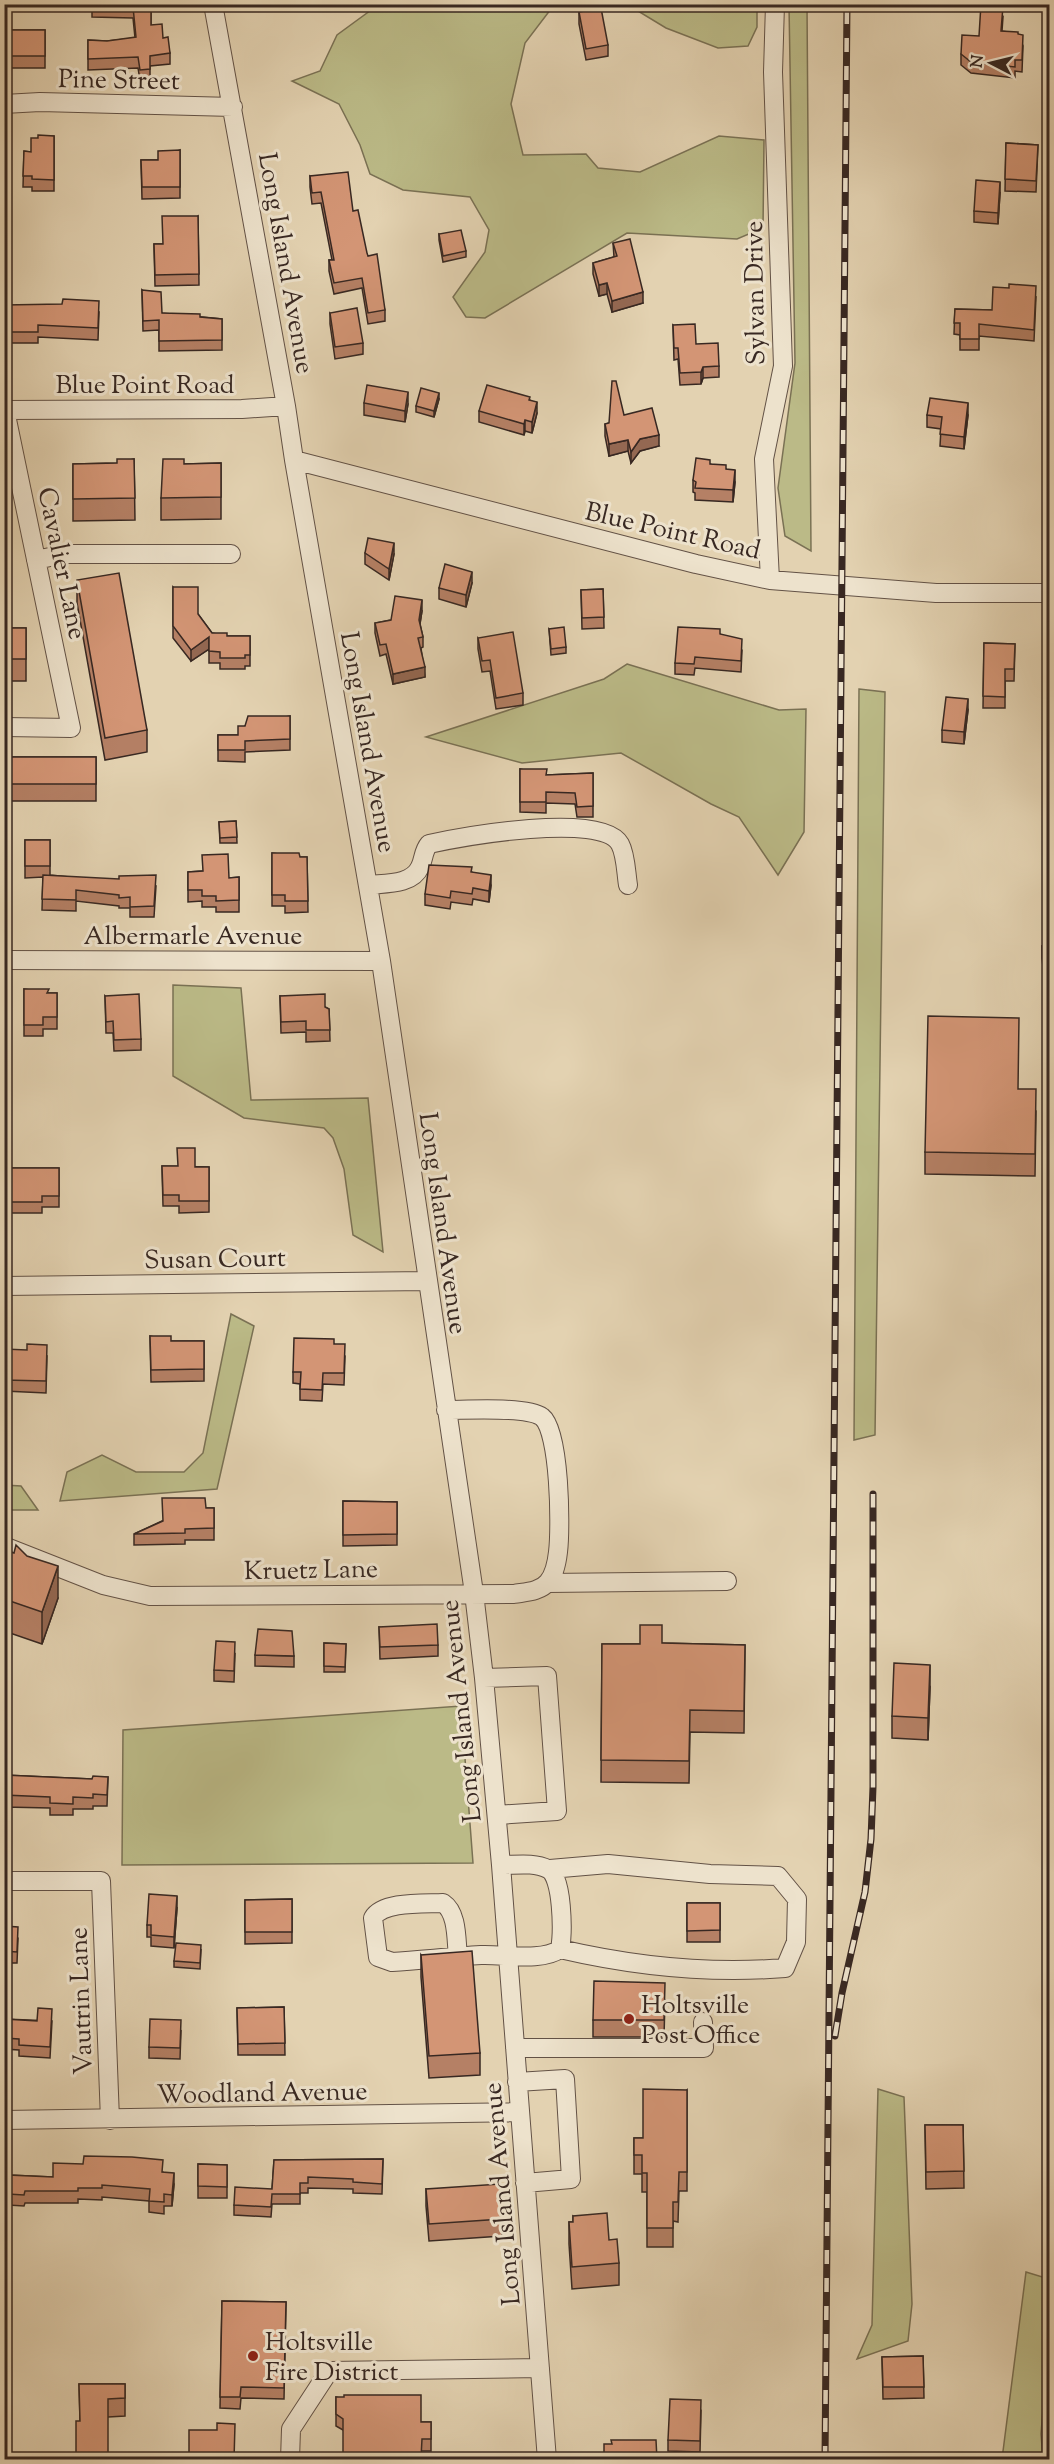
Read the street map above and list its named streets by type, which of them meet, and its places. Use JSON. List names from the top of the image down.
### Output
{
  "streets": {
    "street": [
      "Pine Street",
      "Long Island Avenue",
      "Sylvan Drive",
      "Blue Point Road",
      "Cavalier Lane",
      "Albermarle Avenue",
      "Susan Court",
      "Kruetz Lane",
      "Vautrin Lane",
      "Woodland Avenue"
    ]
  },
  "crossings": [
    ["Pine Street", "Long Island Avenue"],
    ["Long Island Avenue", "Blue Point Road"],
    ["Long Island Avenue", "Albermarle Avenue"],
    ["Long Island Avenue", "Susan Court"],
    ["Long Island Avenue", "Kruetz Lane"],
    ["Long Island Avenue", "Woodland Avenue"],
    ["Sylvan Drive", "Blue Point Road"],
    ["Blue Point Road", "Cavalier Lane"],
    ["Vautrin Lane", "Woodland Avenue"]
  ],
  "places": ["Holtsville Post Office", "Holtsville Fire District"],
  "north": "left"
}
